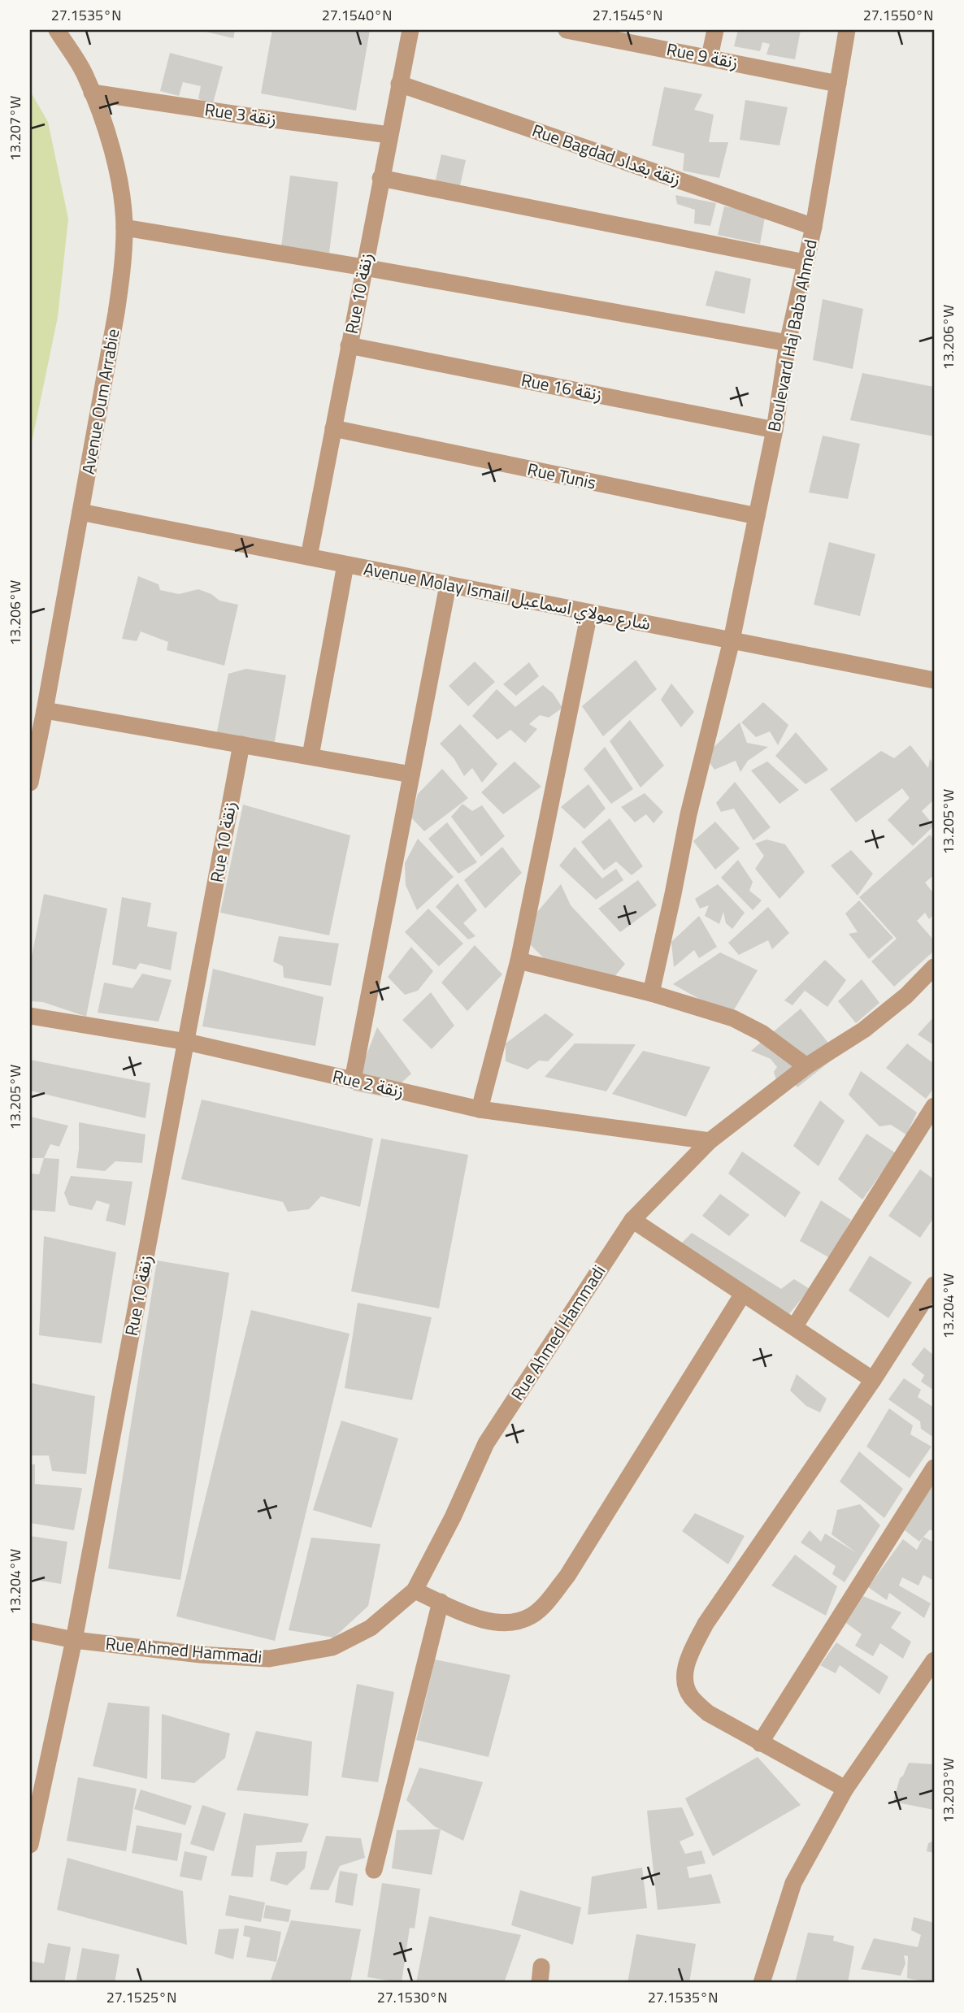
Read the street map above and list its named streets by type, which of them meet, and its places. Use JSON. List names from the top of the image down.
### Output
{
  "streets": {
    "street": [
      "Rue 9 زنقة",
      "Rue 3 زنقة",
      "Rue Bagdad زنقة بغداد",
      "Rue 10 زنقة",
      "Boulevard Haj Baba Ahmed",
      "Rue 16 زنقة",
      "Avenue Oum Arrabie",
      "Rue Tunis",
      "Avenue Molay Ismail شارع مولاي اسماعيل",
      "Rue 2 زنقة",
      "Rue Ahmed Hammadi"
    ]
  },
  "crossings": [
    ["Rue 9 زنقة", "Boulevard Haj Baba Ahmed"],
    ["Rue 3 زنقة", "Rue 10 زنقة"],
    ["Rue 3 زنقة", "Avenue Oum Arrabie"],
    ["Rue Bagdad زنقة بغداد", "Rue 10 زنقة"],
    ["Rue Bagdad زنقة بغداد", "Boulevard Haj Baba Ahmed"],
    ["Rue 10 زنقة", "Rue 16 زنقة"],
    ["Rue 10 زنقة", "Rue Tunis"],
    ["Rue 10 زنقة", "Avenue Molay Ismail شارع مولاي اسماعيل"],
    ["Rue 10 زنقة", "Rue 2 زنقة"],
    ["Rue 10 زنقة", "Rue Ahmed Hammadi"],
    ["Boulevard Haj Baba Ahmed", "Rue 16 زنقة"],
    ["Boulevard Haj Baba Ahmed", "Rue Tunis"],
    ["Boulevard Haj Baba Ahmed", "Avenue Molay Ismail شارع مولاي اسماعيل"],
    ["Avenue Oum Arrabie", "Avenue Molay Ismail شارع مولاي اسماعيل"],
    ["Rue 2 زنقة", "Rue Ahmed Hammadi"]
  ],
  "coordinates": [
    "27.1535°N",
    "27.1540°N",
    "27.1545°N",
    "27.1550°N",
    "13.207°W",
    "13.206°W",
    "13.205°W",
    "13.204°W",
    "13.203°W",
    "27.1525°N",
    "27.1530°N"
  ]
}
